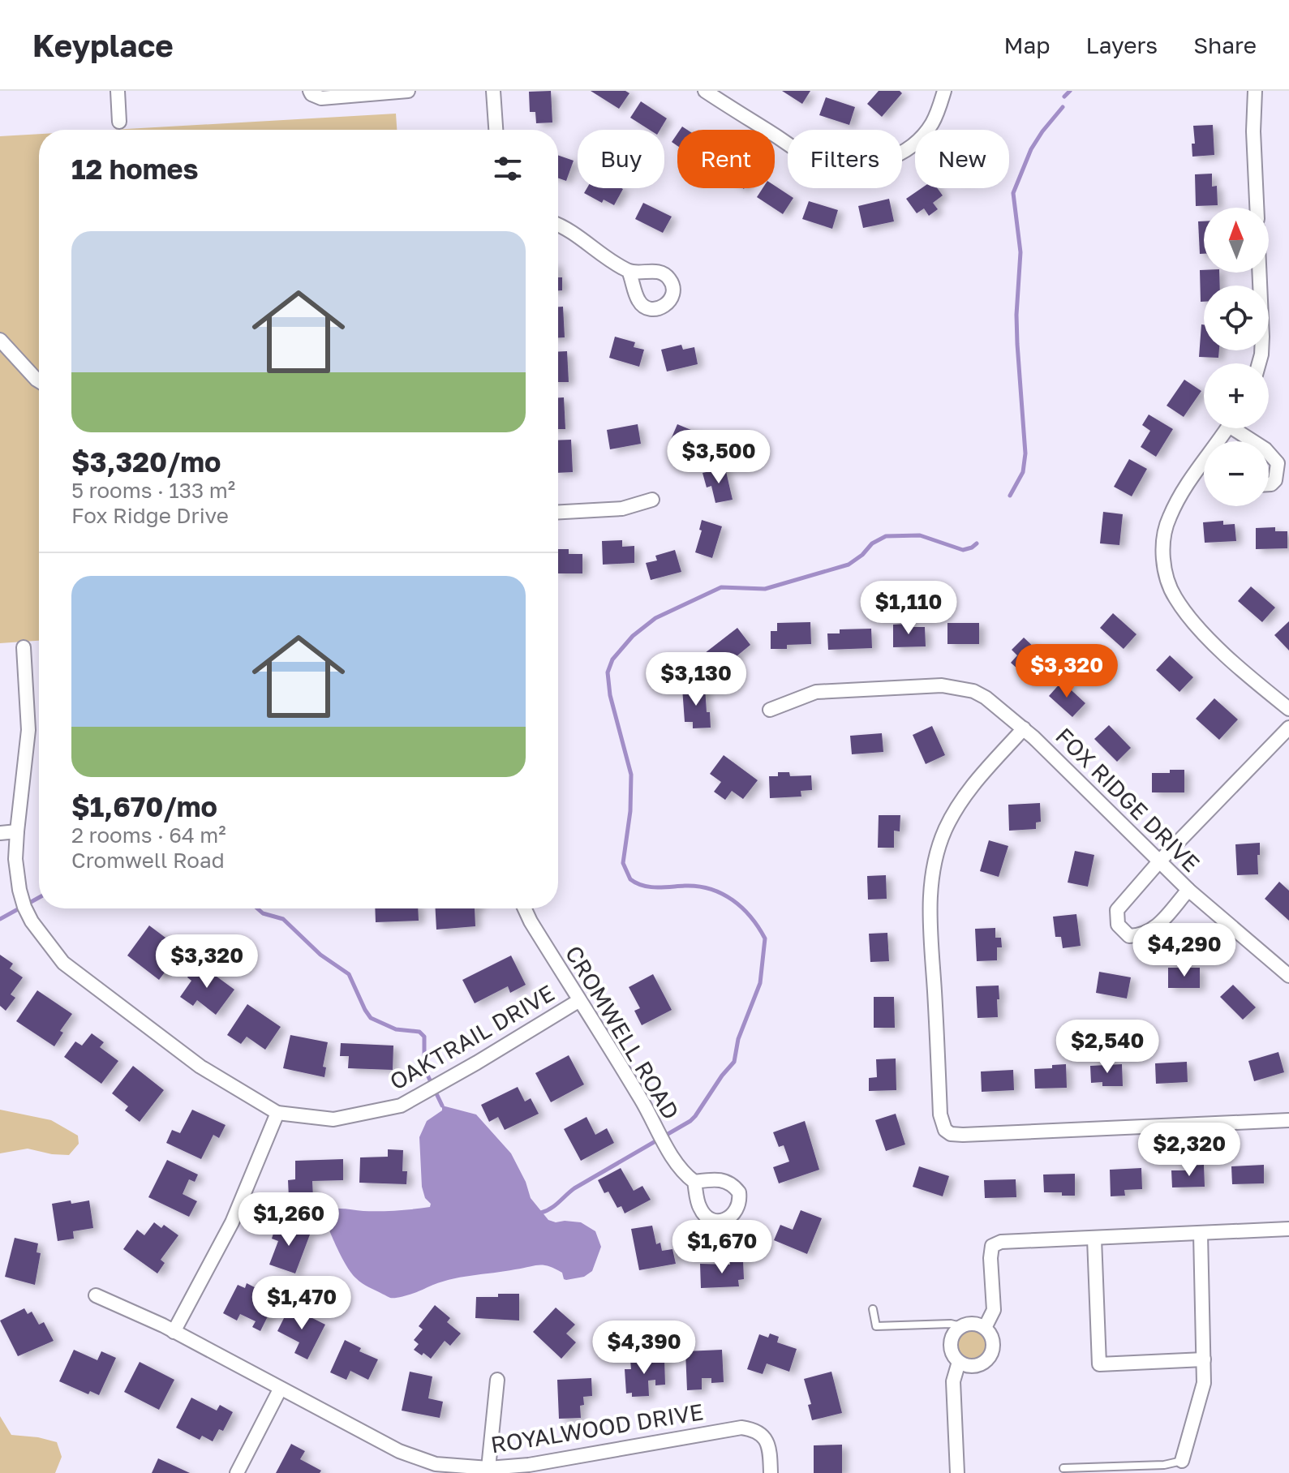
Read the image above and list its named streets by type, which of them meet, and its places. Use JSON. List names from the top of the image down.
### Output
{
  "streets": {
    "street": [
      "FOX RIDGE DRIVE",
      "CROMWELL ROAD",
      "OAKTRAIL DRIVE",
      "ROYALWOOD DRIVE"
    ]
  },
  "crossings": [
    ["CROMWELL ROAD", "OAKTRAIL DRIVE"]
  ],
  "north": "top",
  "page": {
    "header": "Keyplace",
    "nav": ["Map", "Layers", "Share"],
    "chip": [
      "Buy",
      "Rent",
      "Filters",
      "New"
    ],
    "heading": "12 homes",
    "map_buttons": ["+", "−"],
    "list": [
      {
        "name": "$3,320/mo",
        "note": "5 rooms · 133 m² · Fox Ridge Drive"
      },
      {
        "name": "$1,670/mo",
        "note": "2 rooms · 64 m² · Cromwell Road"
      }
    ],
    "price": [
      "$3,500",
      "$1,110",
      "$3,320",
      "$3,130",
      "$4,290",
      "$3,320",
      "$2,540",
      "$2,320",
      "$1,260",
      "$1,670",
      "$1,470",
      "$4,390"
    ]
  }
}
